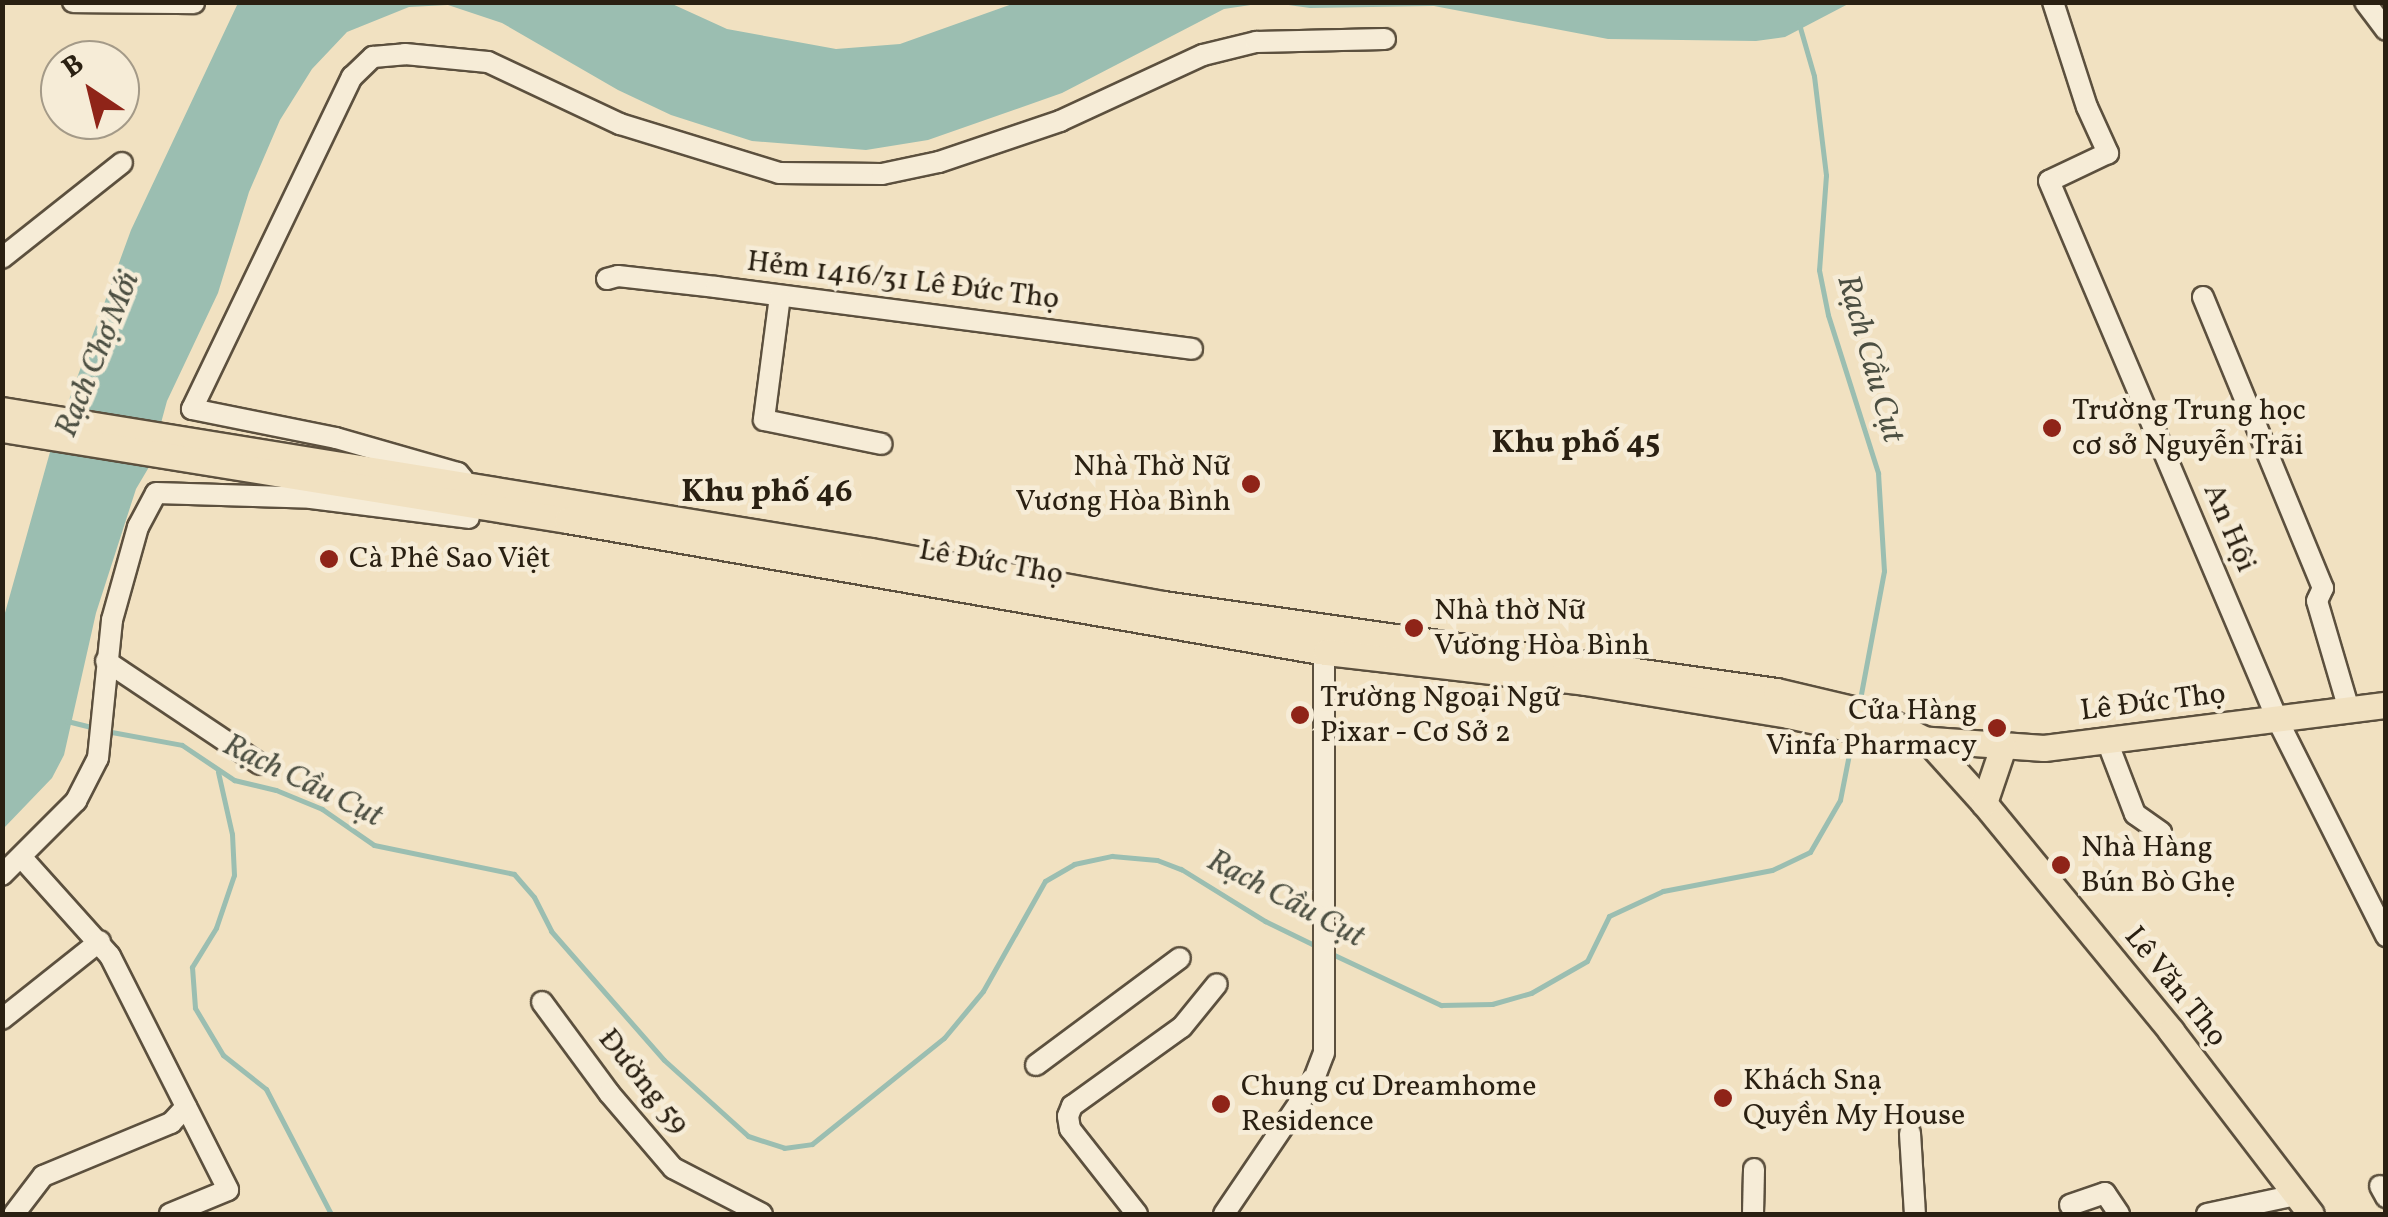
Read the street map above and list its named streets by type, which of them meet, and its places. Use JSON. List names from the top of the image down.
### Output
{
  "streets": {
    "main road": ["Lê Đức Thọ", "Lê Văn Thọ"],
    "street": ["Hẻm 1416/31 Lê Đức Thọ", "An Hội", "Đường 59"]
  },
  "crossings": [
    ["An Hội", "Lê Đức Thọ"],
    ["Lê Đức Thọ", "Lê Văn Thọ"]
  ],
  "districts": ["Khu phố 45", "Khu phố 46"],
  "water": ["Rạch Chợ Mới", "Rạch Cầu Cụt"],
  "places": [
    "Trường Trung học cơ sở Nguyễn Trãi",
    "Nhà Thờ Nữ Vương Hòa Bình",
    "Cà Phê Sao Việt",
    "Nhà thờ Nữ Vương Hòa Bình",
    "Trường Ngoại Ngữ Pixar - Cơ Sở 2",
    "Cửa Hàng Vinfa Pharmacy",
    "Nhà Hàng Bún Bò Ghẹ",
    "Khách Snạ Quyền My House",
    "Chung cư Dreamhome Residence"
  ],
  "north": "top left"
}
